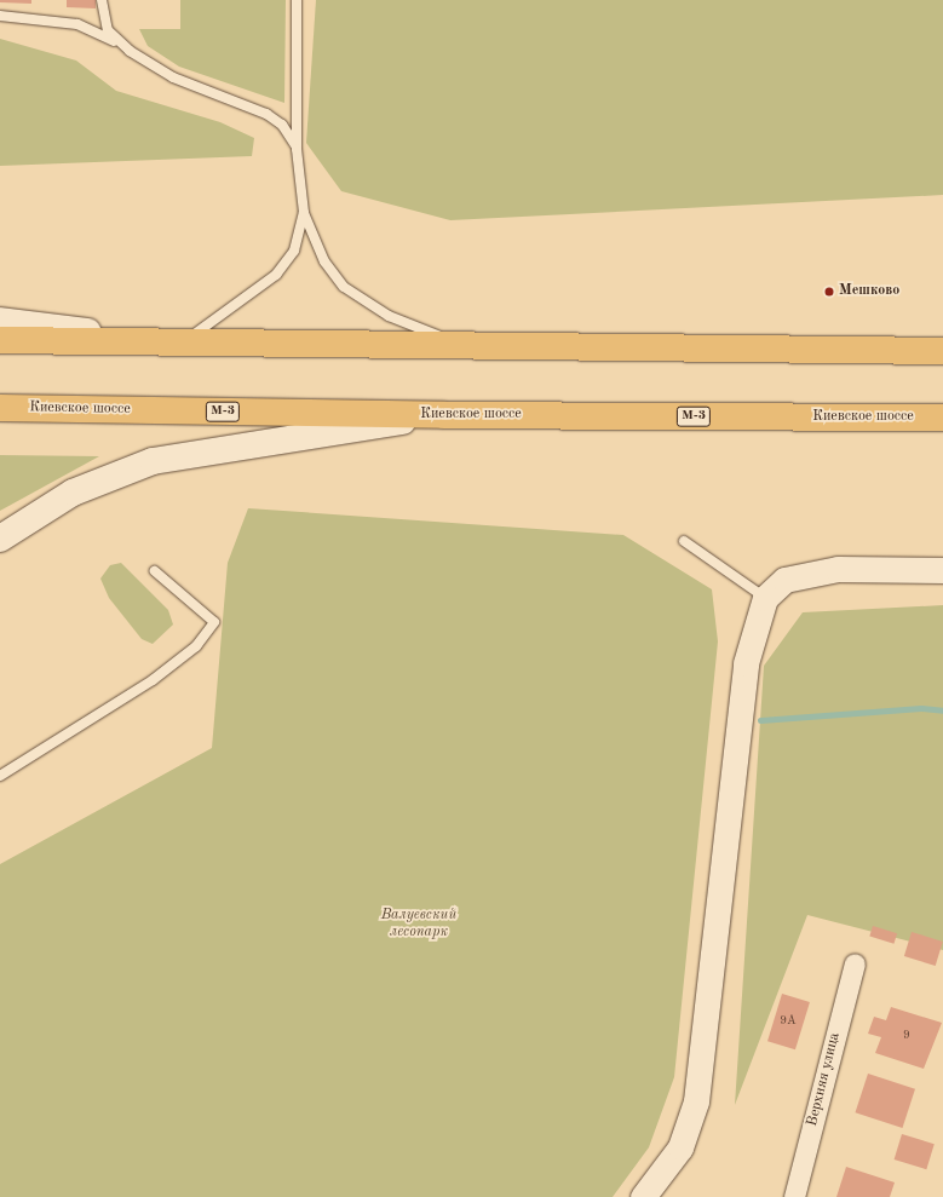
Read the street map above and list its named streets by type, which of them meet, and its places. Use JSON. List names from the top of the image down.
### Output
{
  "streets": {
    "highway": ["Киевское шоссе", "М-3"],
    "street": ["Верхняя улица"]
  },
  "parks": ["Валуевский лесопарк"],
  "places": ["Мешково"],
  "house_numbers": ["9А", "9"]
}
